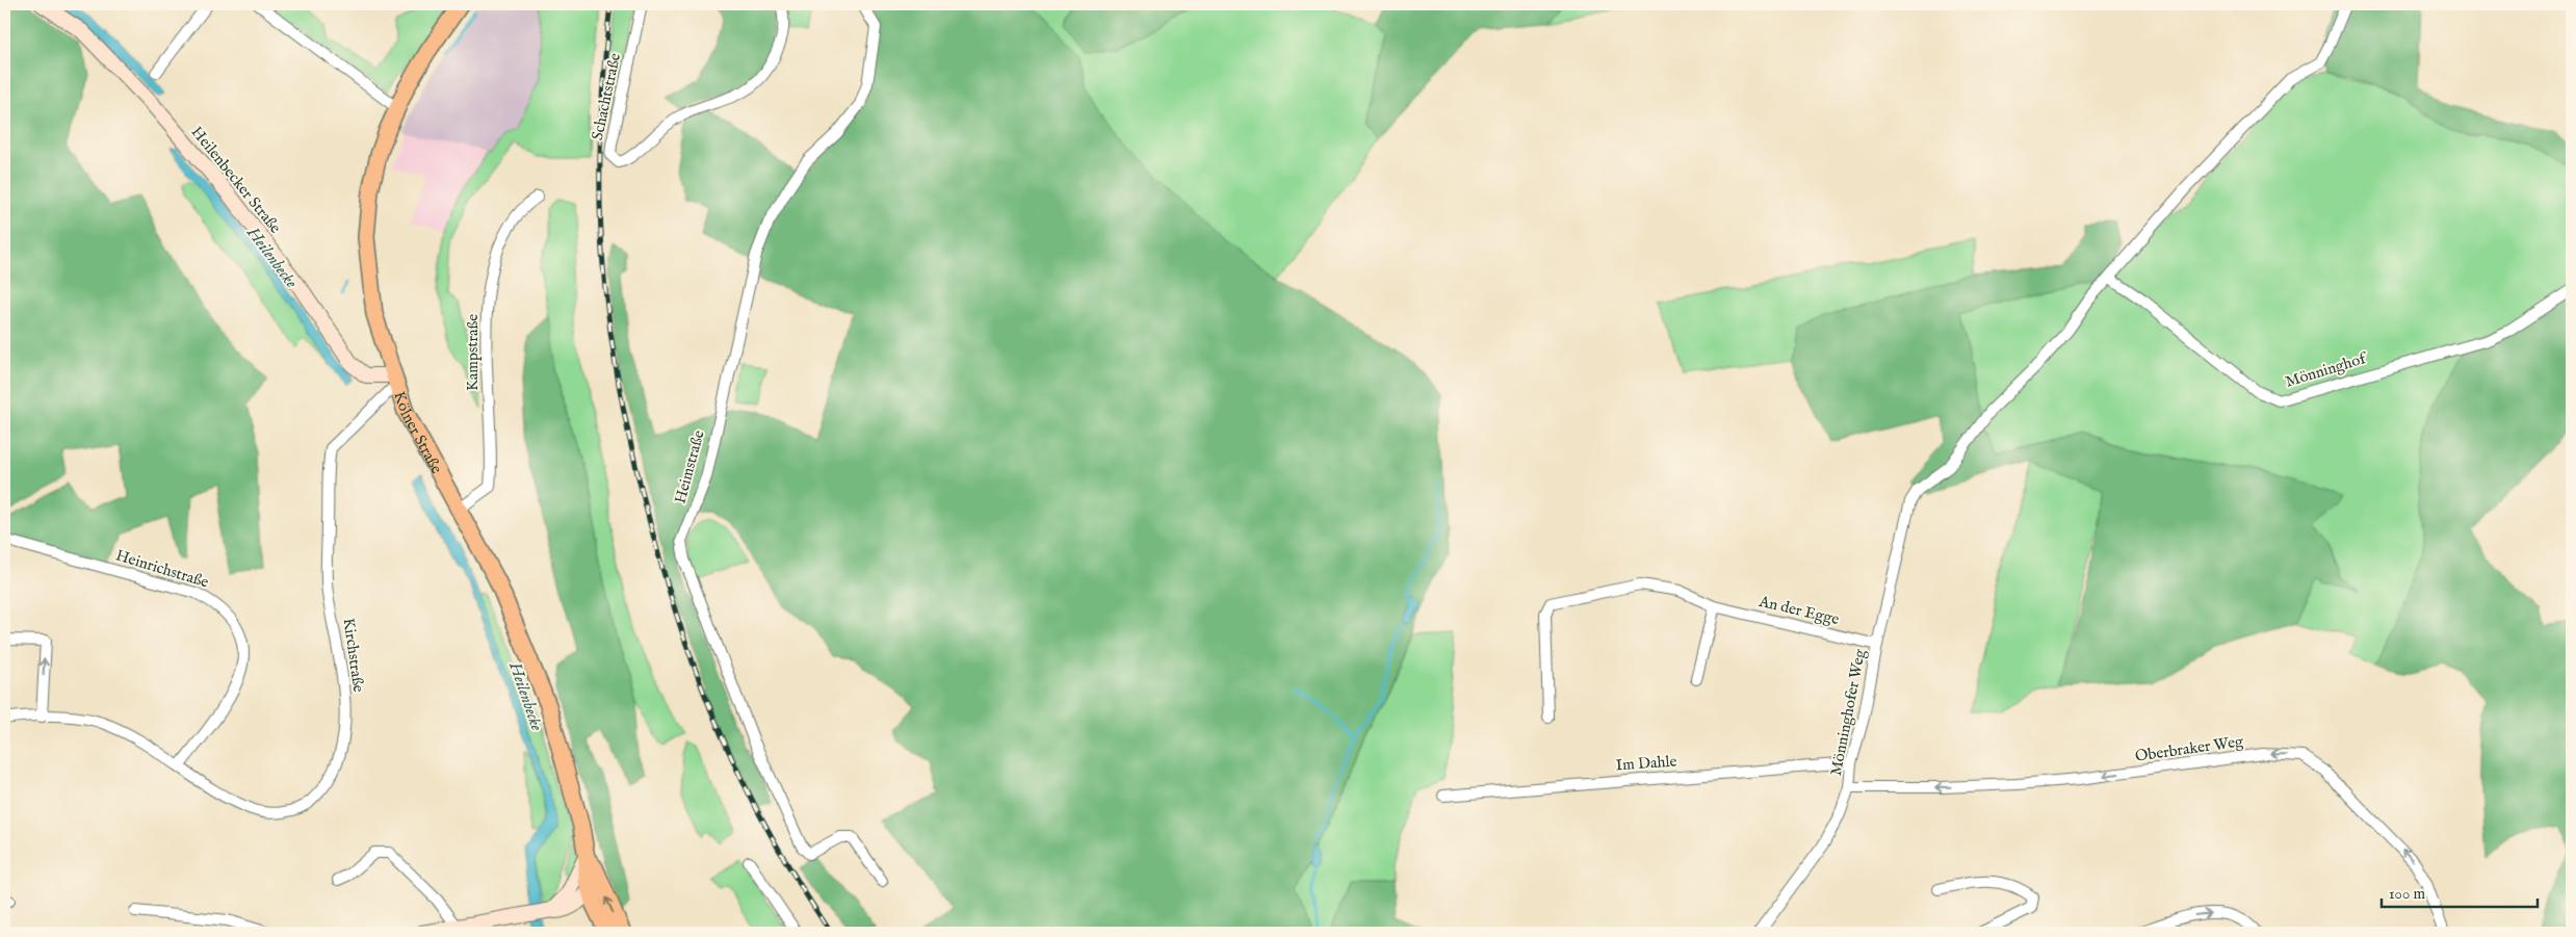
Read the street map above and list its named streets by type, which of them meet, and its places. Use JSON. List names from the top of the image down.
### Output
{
  "streets": {
    "main road": ["Heilenbecker Straße", "Kölner Straße"],
    "street": [
      "Schachtstraße",
      "Kampstraße",
      "Mönninghof",
      "Heimstraße",
      "Heinrichstraße",
      "An der Egge",
      "Kirchstraße",
      "Mönninghofer Weg",
      "Oberbraker Weg",
      "Im Dahle"
    ]
  },
  "crossings": [
    ["Heilenbecker Straße", "Kölner Straße"],
    ["Heilenbecker Straße", "Kirchstraße"],
    ["Kampstraße", "Kölner Straße"],
    ["Mönninghof", "Mönninghofer Weg"],
    ["Kölner Straße", "Kirchstraße"],
    ["Heinrichstraße", "Kirchstraße"],
    ["An der Egge", "Mönninghofer Weg"],
    ["Mönninghofer Weg", "Oberbraker Weg"],
    ["Mönninghofer Weg", "Im Dahle"]
  ],
  "one_way": ["Oberbraker Weg"],
  "water": ["Heilenbecke"],
  "scale_bar": "100 m"
}
